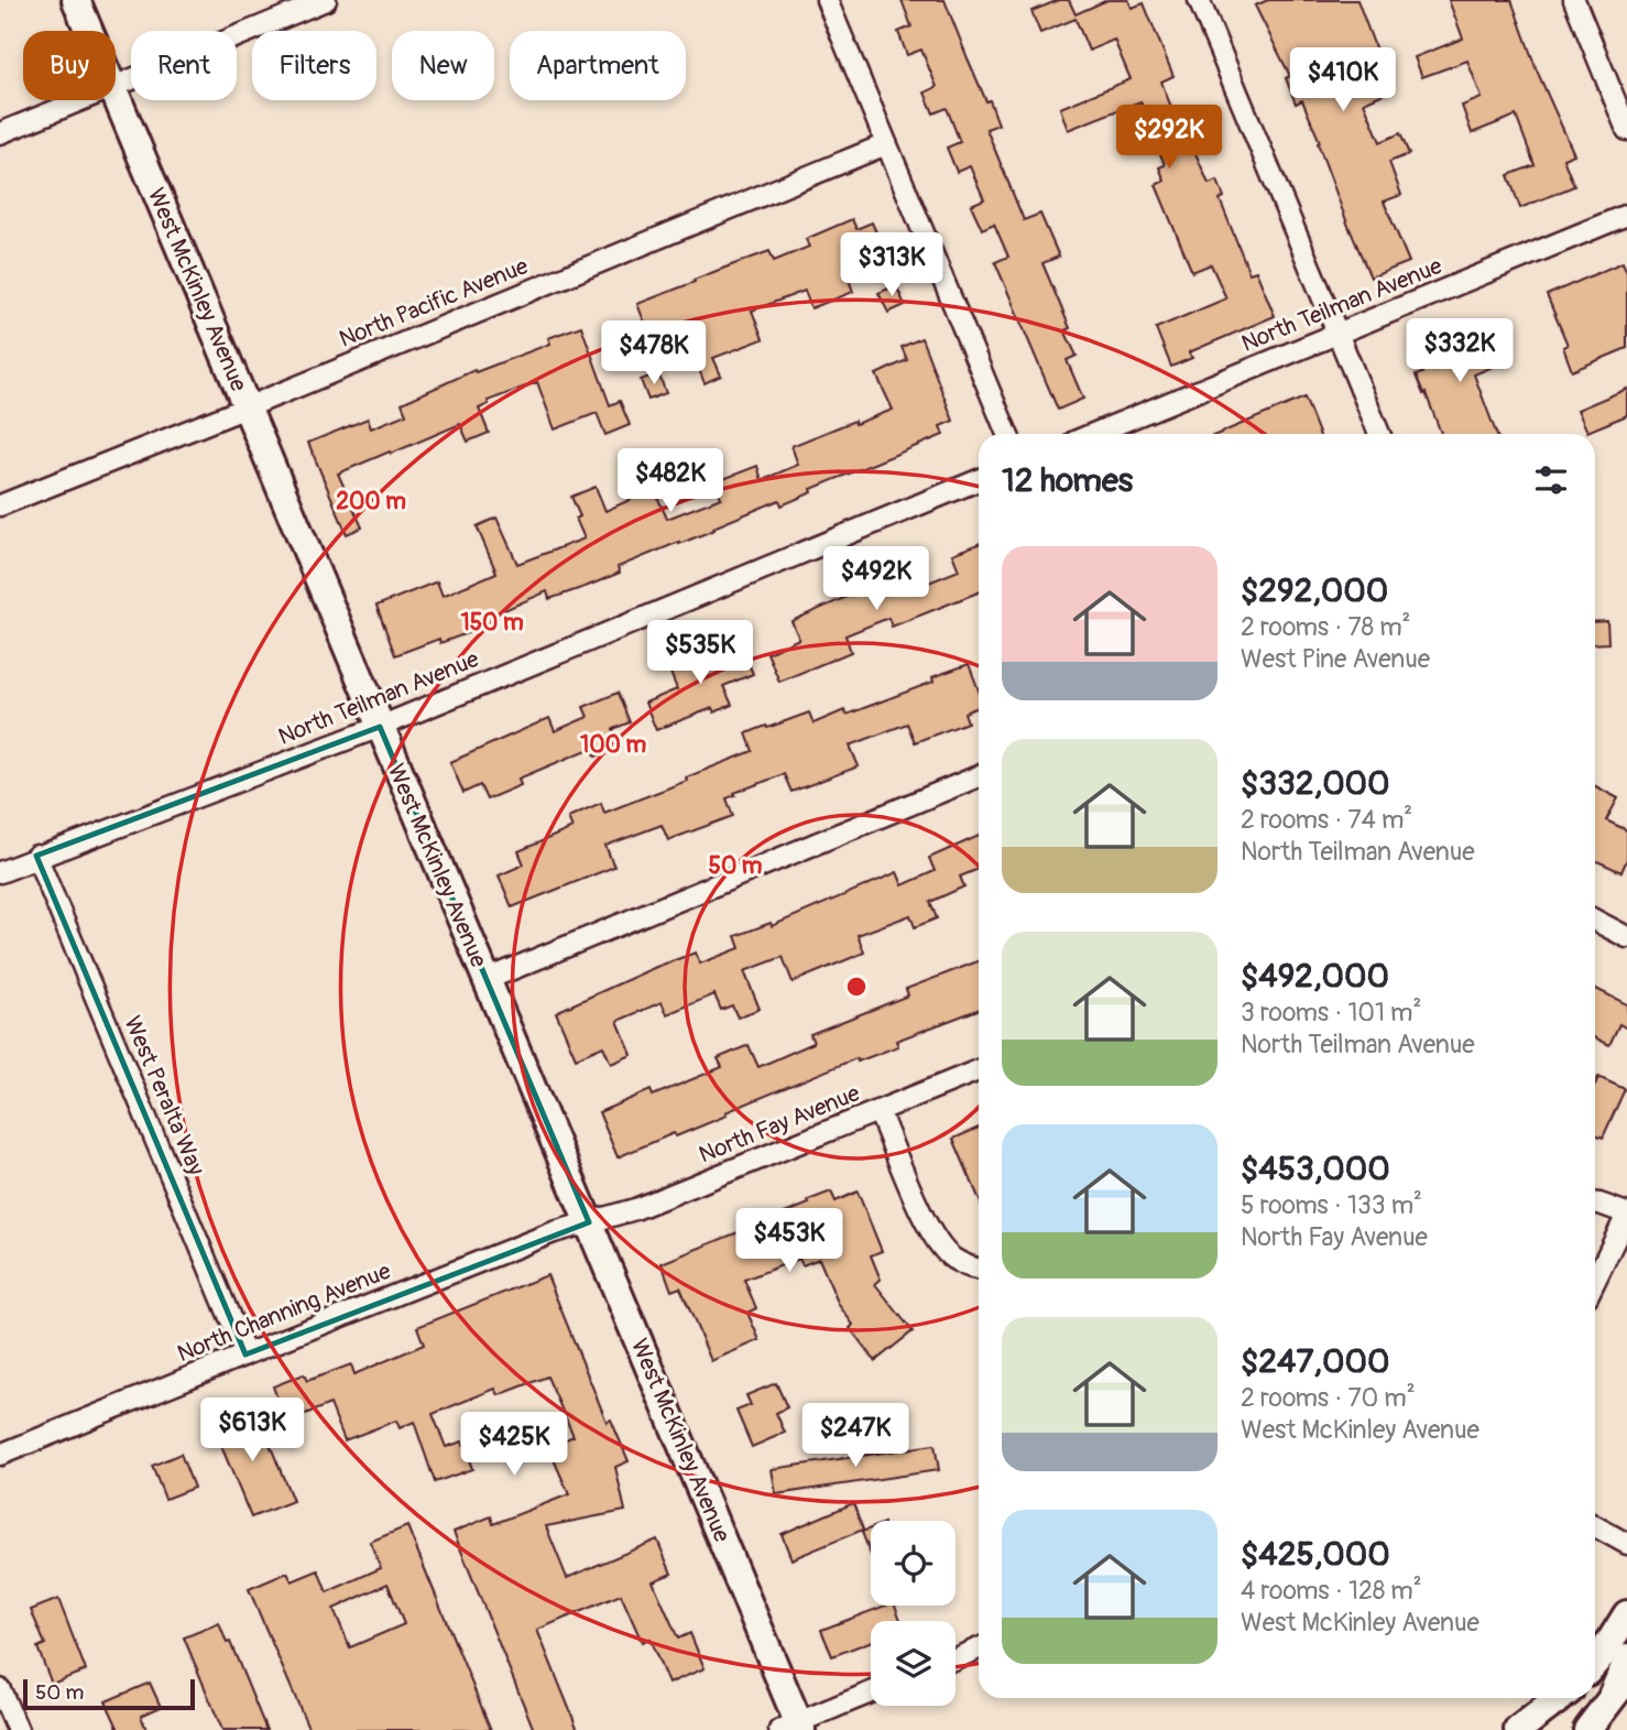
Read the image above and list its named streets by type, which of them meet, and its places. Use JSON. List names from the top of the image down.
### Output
{
  "streets": {
    "main road": ["West McKinley Avenue"],
    "street": [
      "North Pacific Avenue",
      "North Teilman Avenue",
      "West Peralta Way",
      "North Fay Avenue",
      "North Channing Avenue"
    ]
  },
  "crossings": [
    ["West McKinley Avenue", "North Pacific Avenue"],
    ["West McKinley Avenue", "North Teilman Avenue"],
    ["West McKinley Avenue", "North Fay Avenue"],
    ["West McKinley Avenue", "North Channing Avenue"],
    ["North Teilman Avenue", "West Peralta Way"],
    ["West Peralta Way", "North Channing Avenue"],
    ["North Fay Avenue", "North Channing Avenue"]
  ],
  "scale_bar": "50 m",
  "page": {
    "chip": [
      "Buy",
      "Rent",
      "Filters",
      "New",
      "Apartment"
    ],
    "price": [
      "$410K",
      "$292K",
      "$313K",
      "$332K",
      "$478K",
      "$482K",
      "$492K",
      "$535K",
      "$453K",
      "$613K",
      "$247K",
      "$425K"
    ],
    "heading": "12 homes",
    "list": [
      {
        "name": "$292,000",
        "note": "2 rooms · 78 m² · West Pine Avenue"
      },
      {
        "name": "$332,000",
        "note": "2 rooms · 74 m² · North Teilman Avenue"
      },
      {
        "name": "$492,000",
        "note": "3 rooms · 101 m² · North Teilman Avenue"
      },
      {
        "name": "$453,000",
        "note": "5 rooms · 133 m² · North Fay Avenue"
      },
      {
        "name": "$247,000",
        "note": "2 rooms · 70 m² · West McKinley Avenue"
      },
      {
        "name": "$425,000",
        "note": "4 rooms · 128 m² · West McKinley Avenue"
      }
    ],
    "scale": "50 m"
  },
  "rings": [
    "200 m",
    "150 m",
    "100 m",
    "50 m"
  ]
}
